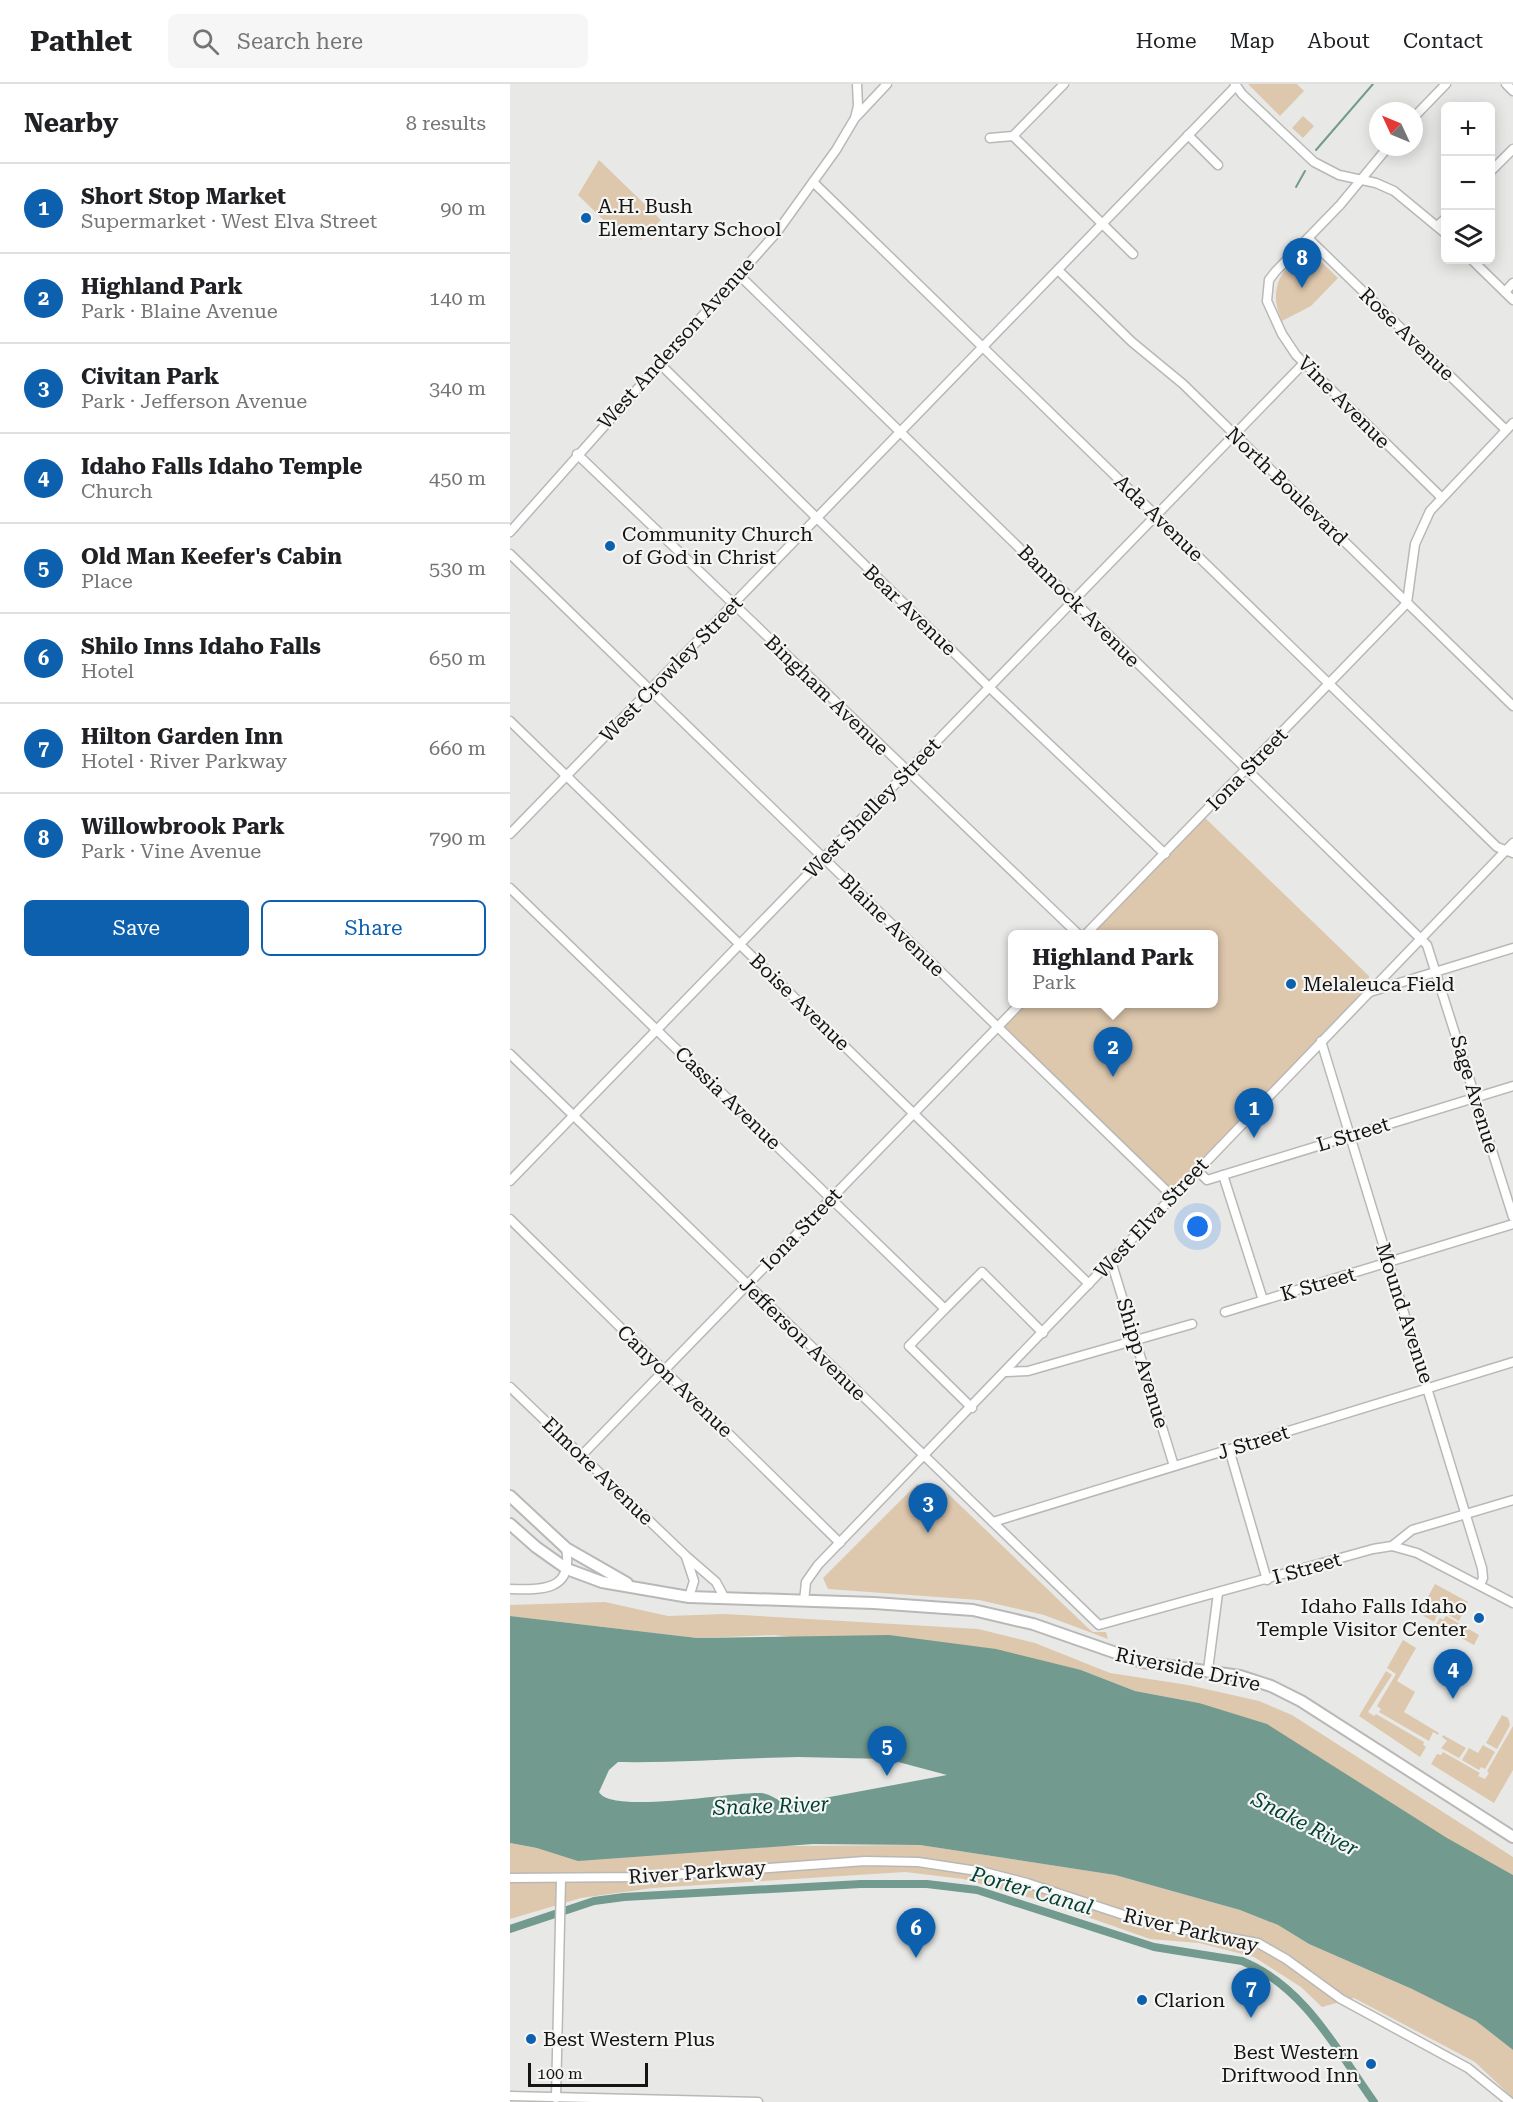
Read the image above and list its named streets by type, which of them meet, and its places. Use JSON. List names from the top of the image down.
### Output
{
  "streets": {
    "main road": ["Riverside Drive"],
    "street": [
      "Rose Avenue",
      "West Anderson Avenue",
      "Vine Avenue",
      "North Boulevard",
      "Ada Avenue",
      "Bannock Avenue",
      "Bear Avenue",
      "West Crowley Street",
      "Bingham Avenue",
      "Iona Street",
      "West Shelley Street",
      "Blaine Avenue",
      "Boise Avenue",
      "Sage Avenue",
      "Cassia Avenue",
      "L Street",
      "West Elva Street",
      "K Street",
      "Mound Avenue",
      "Jefferson Avenue",
      "Shipp Avenue",
      "Canyon Avenue",
      "J Street",
      "Elmore Avenue",
      "I Street",
      "River Parkway"
    ]
  },
  "crossings": [
    ["Rose Avenue", "Vine Avenue"],
    ["West Anderson Avenue", "Ada Avenue"],
    ["West Anderson Avenue", "Bannock Avenue"],
    ["West Anderson Avenue", "Bear Avenue"],
    ["West Anderson Avenue", "Bingham Avenue"],
    ["Vine Avenue", "West Shelley Street"],
    ["North Boulevard", "West Crowley Street"],
    ["North Boulevard", "Iona Street"],
    ["North Boulevard", "West Shelley Street"],
    ["Ada Avenue", "West Crowley Street"],
    ["Ada Avenue", "Iona Street"],
    ["Ada Avenue", "West Shelley Street"],
    ["Ada Avenue", "West Elva Street"],
    ["Bannock Avenue", "West Crowley Street"],
    ["Bannock Avenue", "Iona Street"],
    ["Bannock Avenue", "West Shelley Street"],
    ["Bannock Avenue", "Sage Avenue"],
    ["Bannock Avenue", "West Elva Street"],
    ["Bear Avenue", "West Crowley Street"],
    ["Bear Avenue", "Iona Street"],
    ["Bear Avenue", "West Shelley Street"],
    ["West Crowley Street", "Bingham Avenue"],
    ["West Crowley Street", "Blaine Avenue"],
    ["West Crowley Street", "Boise Avenue"],
    ["Bingham Avenue", "West Shelley Street"],
    ["Iona Street", "Blaine Avenue"],
    ["Iona Street", "Boise Avenue"],
    ["Iona Street", "Cassia Avenue"],
    ["Iona Street", "Jefferson Avenue"],
    ["Iona Street", "Canyon Avenue"],
    ["Iona Street", "Elmore Avenue"],
    ["West Shelley Street", "Blaine Avenue"],
    ["West Shelley Street", "Boise Avenue"],
    ["West Shelley Street", "Cassia Avenue"],
    ["West Shelley Street", "Jefferson Avenue"],
    ["Blaine Avenue", "West Elva Street"],
    ["Boise Avenue", "West Elva Street"],
    ["Sage Avenue", "L Street"],
    ["Sage Avenue", "West Elva Street"],
    ["L Street", "West Elva Street"],
    ["L Street", "Mound Avenue"],
    ["West Elva Street", "Mound Avenue"],
    ["West Elva Street", "Jefferson Avenue"],
    ["West Elva Street", "Shipp Avenue"],
    ["West Elva Street", "Canyon Avenue"],
    ["West Elva Street", "Riverside Drive"],
    ["K Street", "Mound Avenue"],
    ["Mound Avenue", "J Street"],
    ["Mound Avenue", "I Street"],
    ["Jefferson Avenue", "J Street"],
    ["Jefferson Avenue", "I Street"],
    ["Shipp Avenue", "J Street"],
    ["Elmore Avenue", "Riverside Drive"]
  ],
  "water": ["Snake River", "Porter Canal"],
  "places": [
    "A.H. Bush Elementary School",
    "Community Church of God in Christ",
    "Melaleuca Field",
    "Idaho Falls Idaho Temple Visitor Center",
    "Clarion",
    "Best Western Plus",
    "Best Western Driftwood Inn"
  ],
  "scale_bar": "100 m",
  "north": "top left",
  "page": {
    "header": "Pathlet",
    "search": "Search here",
    "nav": [
      "Home",
      "Map",
      "About",
      "Contact"
    ],
    "heading": ["Nearby", "8 results"],
    "map_buttons": ["+", "−"],
    "list": [
      {
        "mark": "1",
        "name": "Short Stop Market",
        "note": "Supermarket · West Elva Street",
        "value": "90 m"
      },
      {
        "mark": "2",
        "name": "Highland Park",
        "note": "Park · Blaine Avenue",
        "value": "140 m"
      },
      {
        "mark": "3",
        "name": "Civitan Park",
        "note": "Park · Jefferson Avenue",
        "value": "340 m"
      },
      {
        "mark": "4",
        "name": "Idaho Falls Idaho Temple",
        "note": "Church",
        "value": "450 m"
      },
      {
        "mark": "5",
        "name": "Old Man Keefer's Cabin",
        "note": "Place",
        "value": "530 m"
      },
      {
        "mark": "6",
        "name": "Shilo Inns Idaho Falls",
        "note": "Hotel",
        "value": "650 m"
      },
      {
        "mark": "7",
        "name": "Hilton Garden Inn",
        "note": "Hotel · River Parkway",
        "value": "660 m"
      },
      {
        "mark": "8",
        "name": "Willowbrook Park",
        "note": "Park · Vine Avenue",
        "value": "790 m"
      }
    ],
    "pins": [
      "8",
      "2",
      "1",
      "3",
      "4",
      "5",
      "6",
      "7"
    ],
    "buttons": ["Save", "Share"],
    "popup": ["Highland Park", "Park"],
    "scale": "100 m"
  }
}
